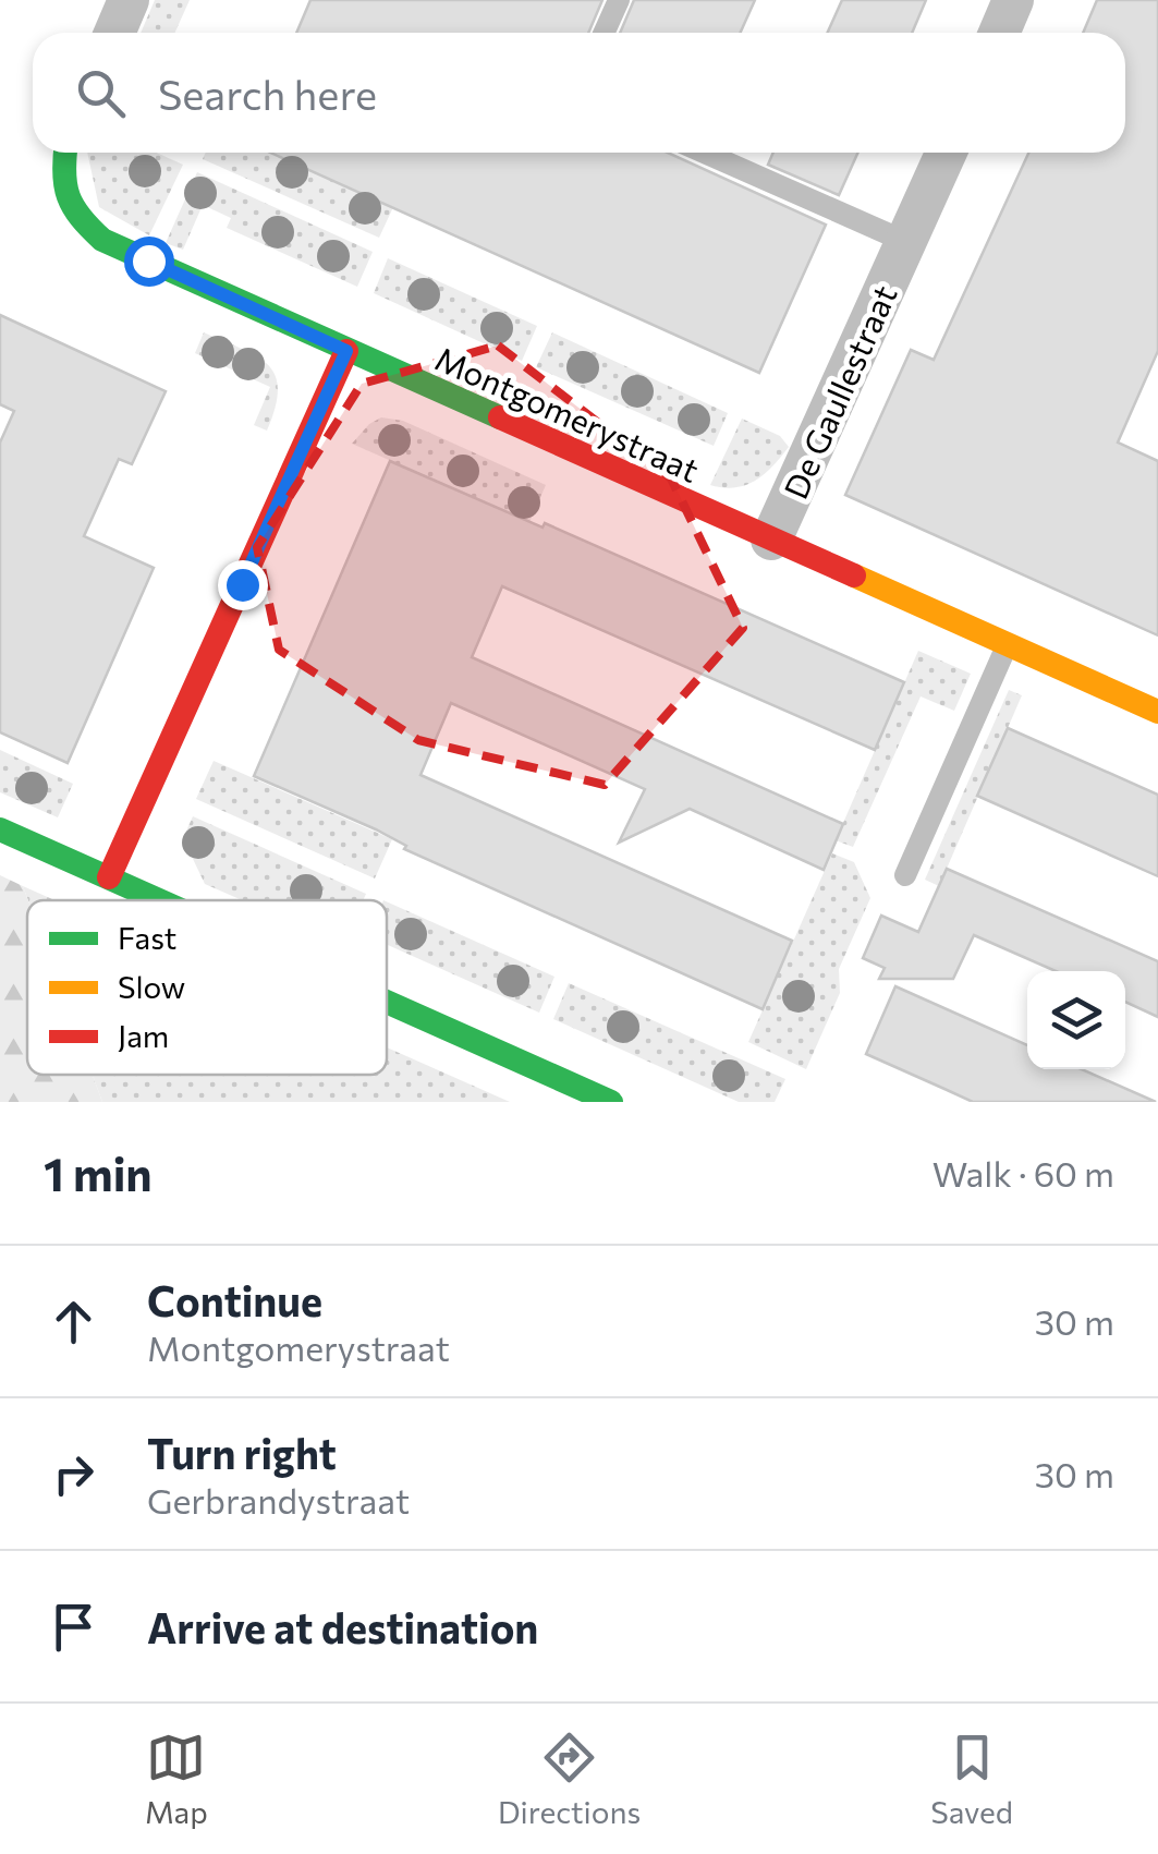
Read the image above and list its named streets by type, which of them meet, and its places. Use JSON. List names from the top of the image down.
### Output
{
  "streets": {
    "street": ["De Gaullestraat", "Montgomerystraat"]
  },
  "crossings": [
    ["De Gaullestraat", "Montgomerystraat"]
  ],
  "legend": ["Fast", "Slow", "Jam"],
  "page": {
    "search": "Search here",
    "heading": ["1 min", "Walk · 60 m"],
    "list": [
      ["Continue", "Montgomerystraat", "30 m"],
      ["Turn right", "Gerbrandystraat", "30 m"],
      "Arrive at destination"
    ],
    "nav": ["Map", "Directions", "Saved"]
  }
}
